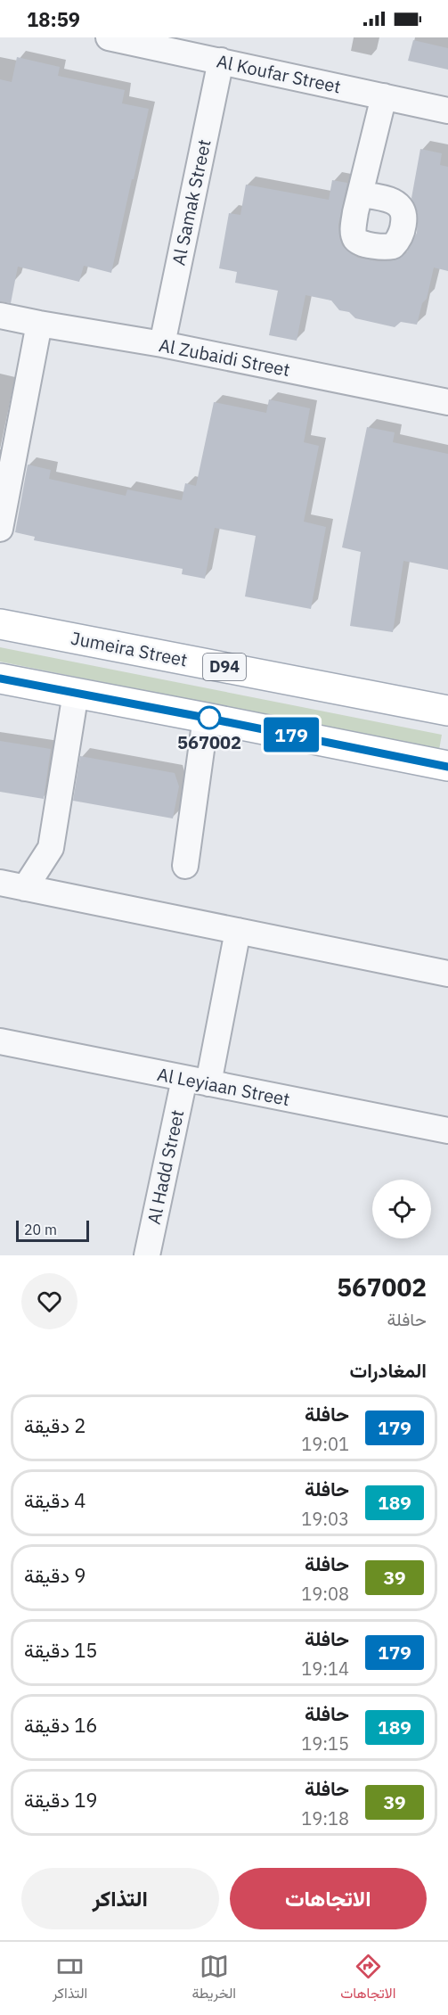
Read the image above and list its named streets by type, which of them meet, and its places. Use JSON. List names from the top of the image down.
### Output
{
  "streets": {
    "main road": ["Jumeira Street", "D94"],
    "street": [
      "Al Koufar Street",
      "Al Samak Street",
      "Al Zubaidi Street",
      "Al Leyiaan Street",
      "Al Hadd Street"
    ]
  },
  "crossings": [
    ["Al Koufar Street", "Al Samak Street"],
    ["Al Samak Street", "Al Zubaidi Street"],
    ["Al Leyiaan Street", "Al Hadd Street"]
  ],
  "places": ["567002"],
  "lines": ["bus line 179"],
  "scale_bar": "20 m",
  "page": {
    "status": "18:59",
    "on_map": "179",
    "scale": "20 m",
    "heading": [
      ["567002", "حافلة"],
      "المغادرات"
    ],
    "list": [
      {
        "mark": "179",
        "name": "حافلة",
        "note": "19:01",
        "value": "2 دقيقة"
      },
      {
        "mark": "189",
        "name": "حافلة",
        "note": "19:03",
        "value": "4 دقيقة"
      },
      {
        "mark": "39",
        "name": "حافلة",
        "note": "19:08",
        "value": "9 دقيقة"
      },
      {
        "mark": "179",
        "name": "حافلة",
        "note": "19:14",
        "value": "15 دقيقة"
      },
      {
        "mark": "189",
        "name": "حافلة",
        "note": "19:15",
        "value": "16 دقيقة"
      },
      {
        "mark": "39",
        "name": "حافلة",
        "note": "19:18",
        "value": "19 دقيقة"
      }
    ],
    "buttons": ["الاتجاهات", "التذاكر"],
    "tabs": ["الاتجاهات", "الخريطة", "التذاكر"]
  }
}
